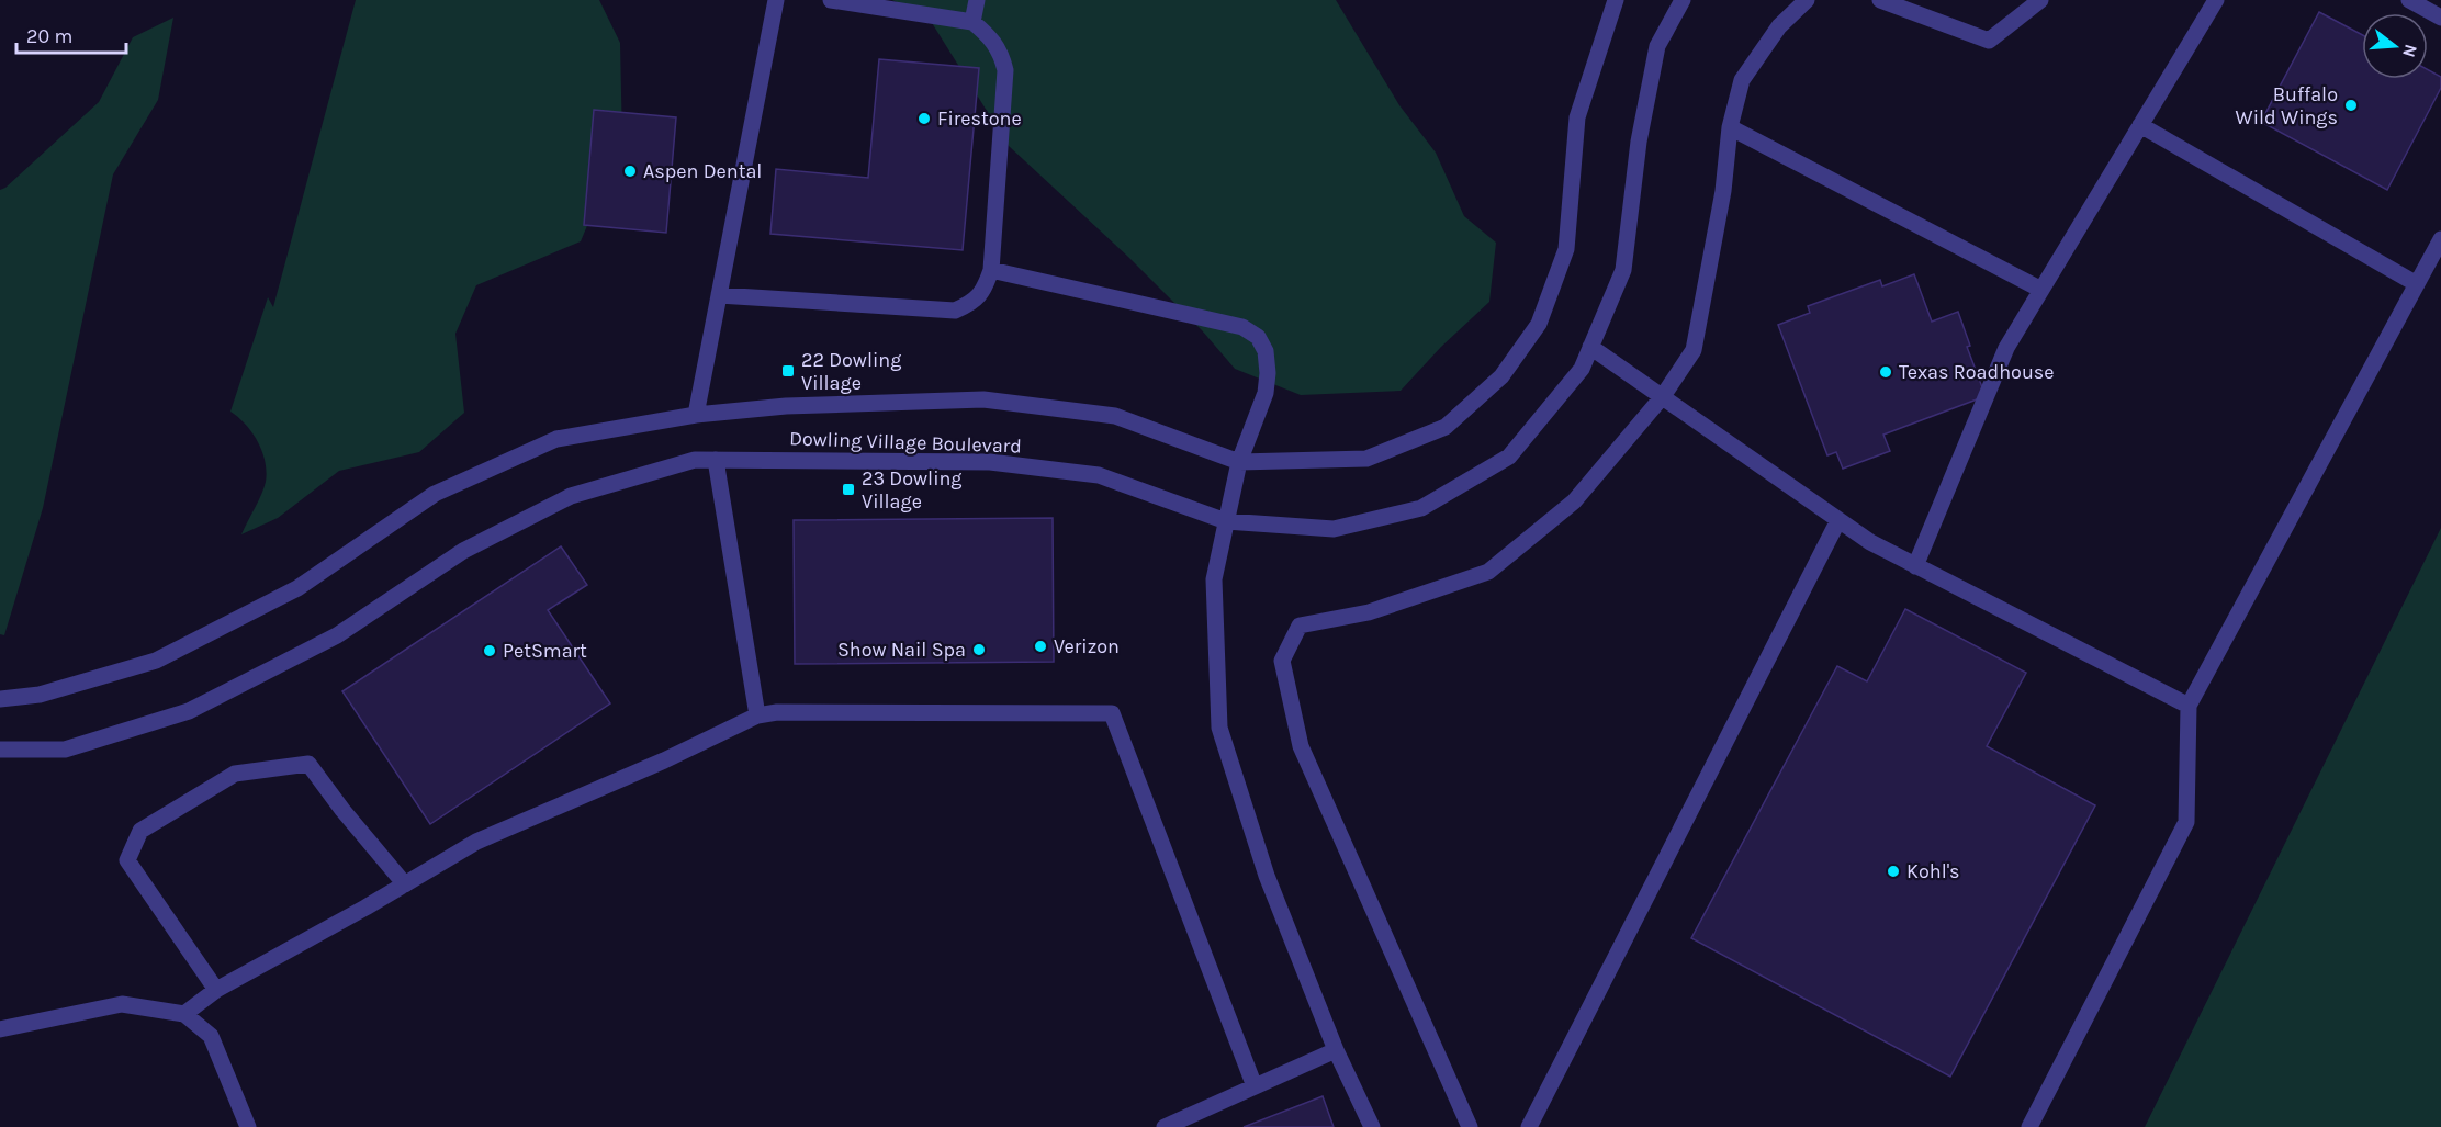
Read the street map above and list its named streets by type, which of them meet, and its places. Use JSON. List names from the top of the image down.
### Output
{
  "streets": {
    "street": ["Dowling Village Boulevard"]
  },
  "places": {
    "other": [
      "Buffalo Wild Wings",
      "Firestone",
      "Aspen Dental",
      "Texas Roadhouse",
      "Verizon",
      "Show Nail Spa",
      "PetSmart",
      "Kohl's"
    ],
    "transit": ["22 Dowling Village", "23 Dowling Village"]
  },
  "scale_bar": "20 m",
  "north": "right"
}
